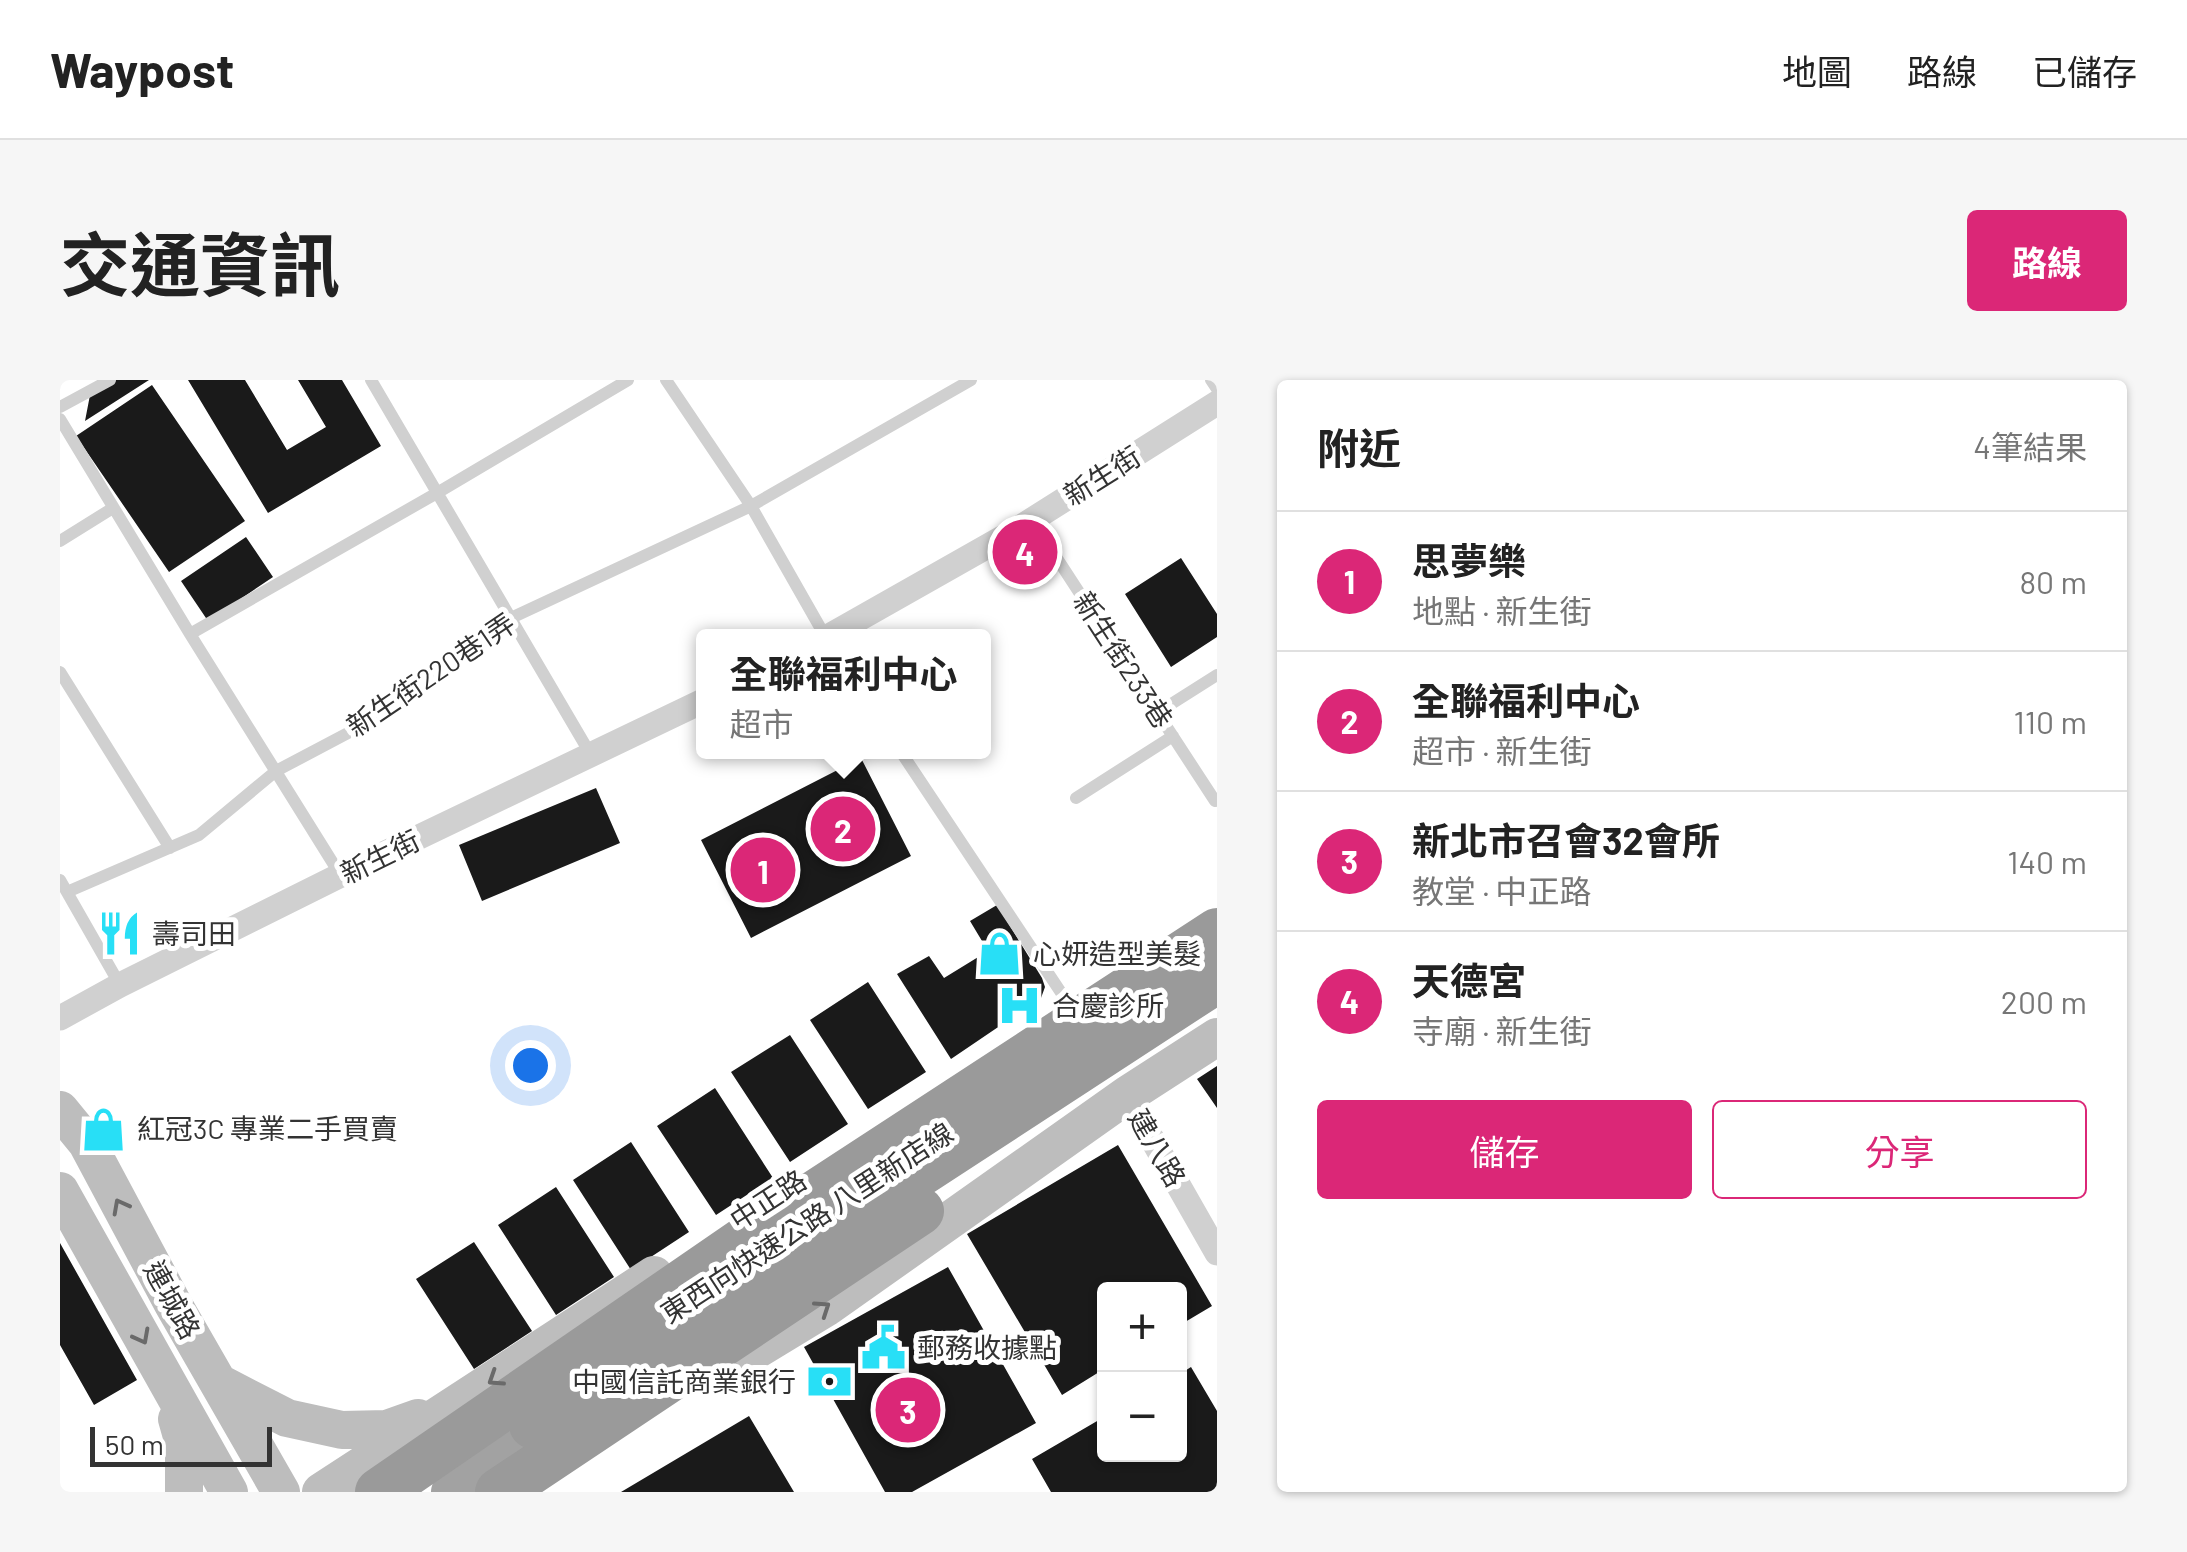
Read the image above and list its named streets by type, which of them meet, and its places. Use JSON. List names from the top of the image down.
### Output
{
  "streets": {
    "highway": ["東西向快速公路 八里新店線"],
    "main road": ["中正路", "連城路"],
    "street": ["新生街", "建八路"],
    "lane": ["新生街233巷", "新生街220巷1弄"]
  },
  "crossings": [
    ["新生街", "新生街233巷"]
  ],
  "places": {
    "restaurant": ["壽司田"],
    "shop": ["心妍造型美髮", "紅冠3C 專業二手買賣"],
    "hospital": ["合慶診所"],
    "public building": ["郵務收據點"],
    "bank": ["中國信託商業銀行"]
  },
  "scale_bar": "50 m",
  "page": {
    "header": "Waypost",
    "nav": ["地圖", "路線", "已儲存"],
    "title": "交通資訊",
    "buttons": [
      "路線",
      ["儲存", "分享"]
    ],
    "heading": ["附近", "4筆結果"],
    "list": [
      {
        "mark": "1",
        "name": "思夢樂",
        "note": "地點 · 新生街",
        "value": "80 m"
      },
      {
        "mark": "2",
        "name": "全聯福利中心",
        "note": "超市 · 新生街",
        "value": "110 m"
      },
      {
        "mark": "3",
        "name": "新北市召會32會所",
        "note": "教堂 · 中正路",
        "value": "140 m"
      },
      {
        "mark": "4",
        "name": "天德宮",
        "note": "寺廟 · 新生街",
        "value": "200 m"
      }
    ],
    "pins": [
      "4",
      "2",
      "1",
      "3"
    ],
    "popup": ["全聯福利中心", "超市"],
    "map_buttons": ["+", "−"],
    "scale": "50 m"
  }
}
